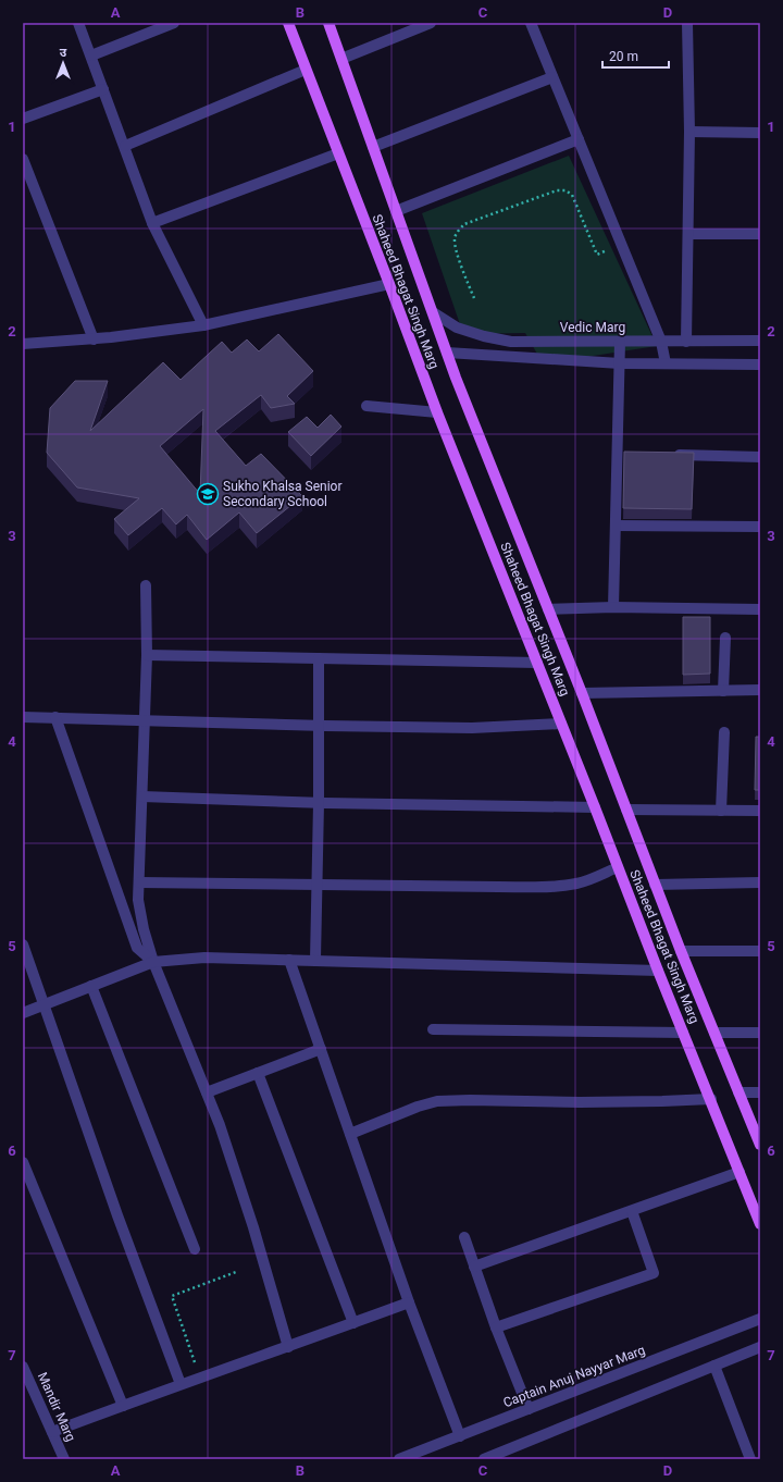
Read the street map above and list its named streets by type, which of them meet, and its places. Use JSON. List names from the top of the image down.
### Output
{
  "streets": {
    "main road": ["Shaheed Bhagat Singh Marg"],
    "street": ["Vedic Marg", "Captain Anuj Nayyar Marg", "Mandir Marg"]
  },
  "crossings": [
    ["Shaheed Bhagat Singh Marg", "Vedic Marg"]
  ],
  "places": {
    "school or university": ["Sukho Khalsa Senior Secondary School"]
  },
  "scale_bar": "20 m",
  "north": "top",
  "grid": {
    "columns": [
      "A",
      "B",
      "C",
      "D"
    ],
    "rows": [
      "1",
      "2",
      "3",
      "4",
      "5",
      "6",
      "7"
    ]
  }
}
